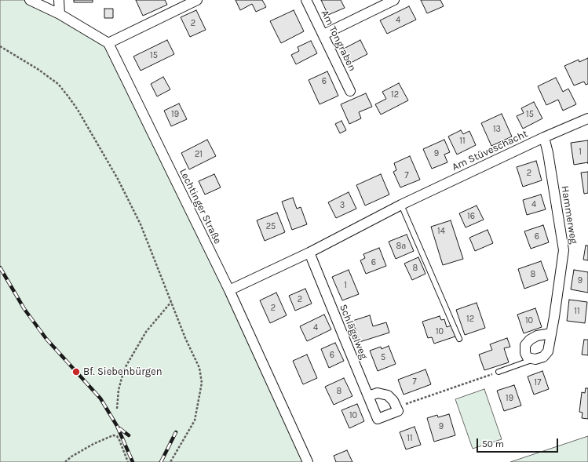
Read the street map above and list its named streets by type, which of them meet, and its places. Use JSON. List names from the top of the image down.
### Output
{
  "streets": {
    "street": [
      "Am Tongraben",
      "Am Stüveschacht",
      "Lechtinger Straße",
      "Hammerweg",
      "Schlägelweg"
    ]
  },
  "crossings": [
    ["Am Stüveschacht", "Lechtinger Straße"],
    ["Am Stüveschacht", "Hammerweg"],
    ["Am Stüveschacht", "Schlägelweg"]
  ],
  "places": ["Bf. Siebenbürgen"],
  "house_numbers": [
    "4",
    "2",
    "15",
    "6",
    "12",
    "19",
    "15",
    "13",
    "11",
    "1",
    "9",
    "21",
    "2",
    "7",
    "4",
    "3",
    "16",
    "25",
    "14",
    "6",
    "8a",
    "6",
    "8",
    "8",
    "9",
    "1",
    "2",
    "2",
    "11",
    "12",
    "10",
    "4",
    "10",
    "6",
    "5",
    "7",
    "17",
    "8",
    "19",
    "10",
    "9",
    "11"
  ],
  "scale_bar": "50 m"
}
